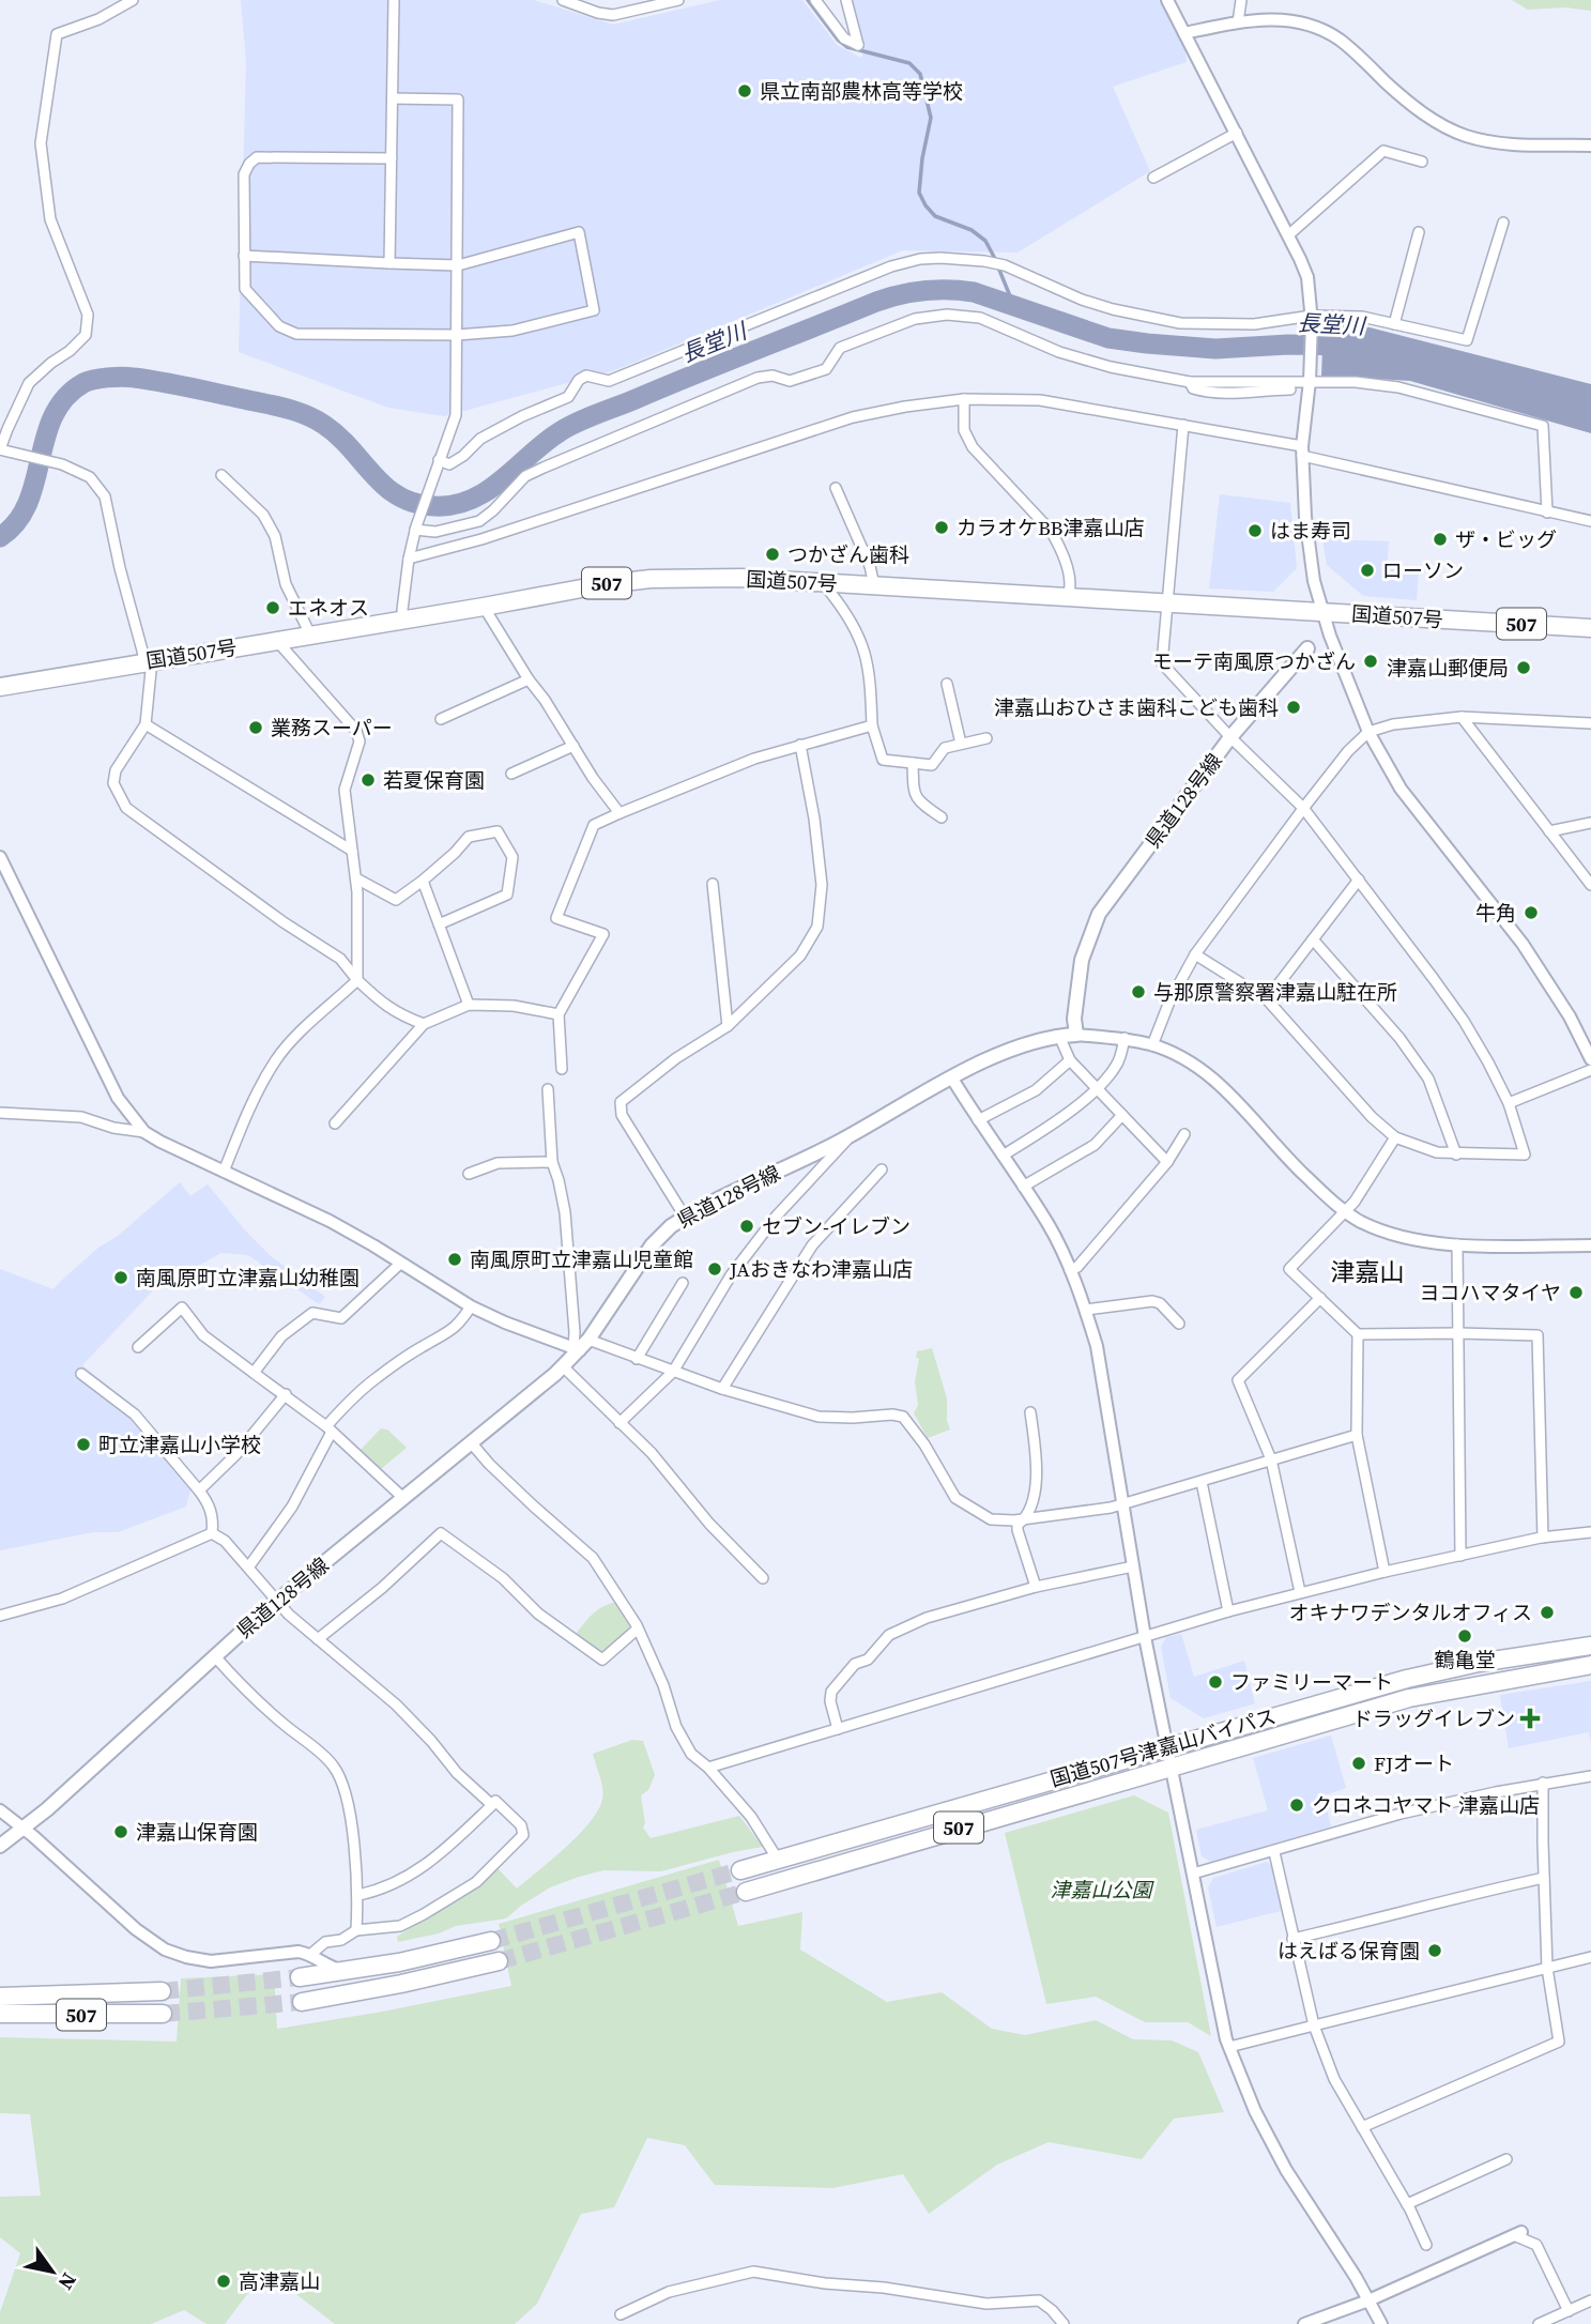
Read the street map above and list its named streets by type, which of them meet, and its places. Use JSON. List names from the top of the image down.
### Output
{
  "streets": {
    "highway": ["国道507号", "507", "国道507号津嘉山バイパス"],
    "main road": ["県道128号線"]
  },
  "districts": ["津嘉山"],
  "water": ["長堂川"],
  "parks": ["津嘉山公園"],
  "places": {
    "other": [
      "県立南部農林高等学校",
      "カラオケBB津嘉山店",
      "はま寿司",
      "ザ・ビッグ",
      "つかざん歯科",
      "ローソン",
      "エネオス",
      "モーテ南風原つかざん",
      "津嘉山郵便局",
      "津嘉山おひさま歯科こども歯科",
      "業務スーパー",
      "若夏保育園",
      "牛角",
      "与那原警察署津嘉山駐在所",
      "セブン-イレブン",
      "南風原町立津嘉山児童館",
      "JAおきなわ津嘉山店",
      "南風原町立津嘉山幼稚園",
      "ヨコハマタイヤ",
      "町立津嘉山小学校",
      "オキナワデンタルオフィス",
      "鶴亀堂",
      "ファミリーマート",
      "FJオート",
      "クロネコヤマト 津嘉山店",
      "津嘉山保育園",
      "はえばる保育園",
      "高津嘉山"
    ],
    "health": ["ドラッグイレブン"]
  },
  "north": "bottom right"
}
